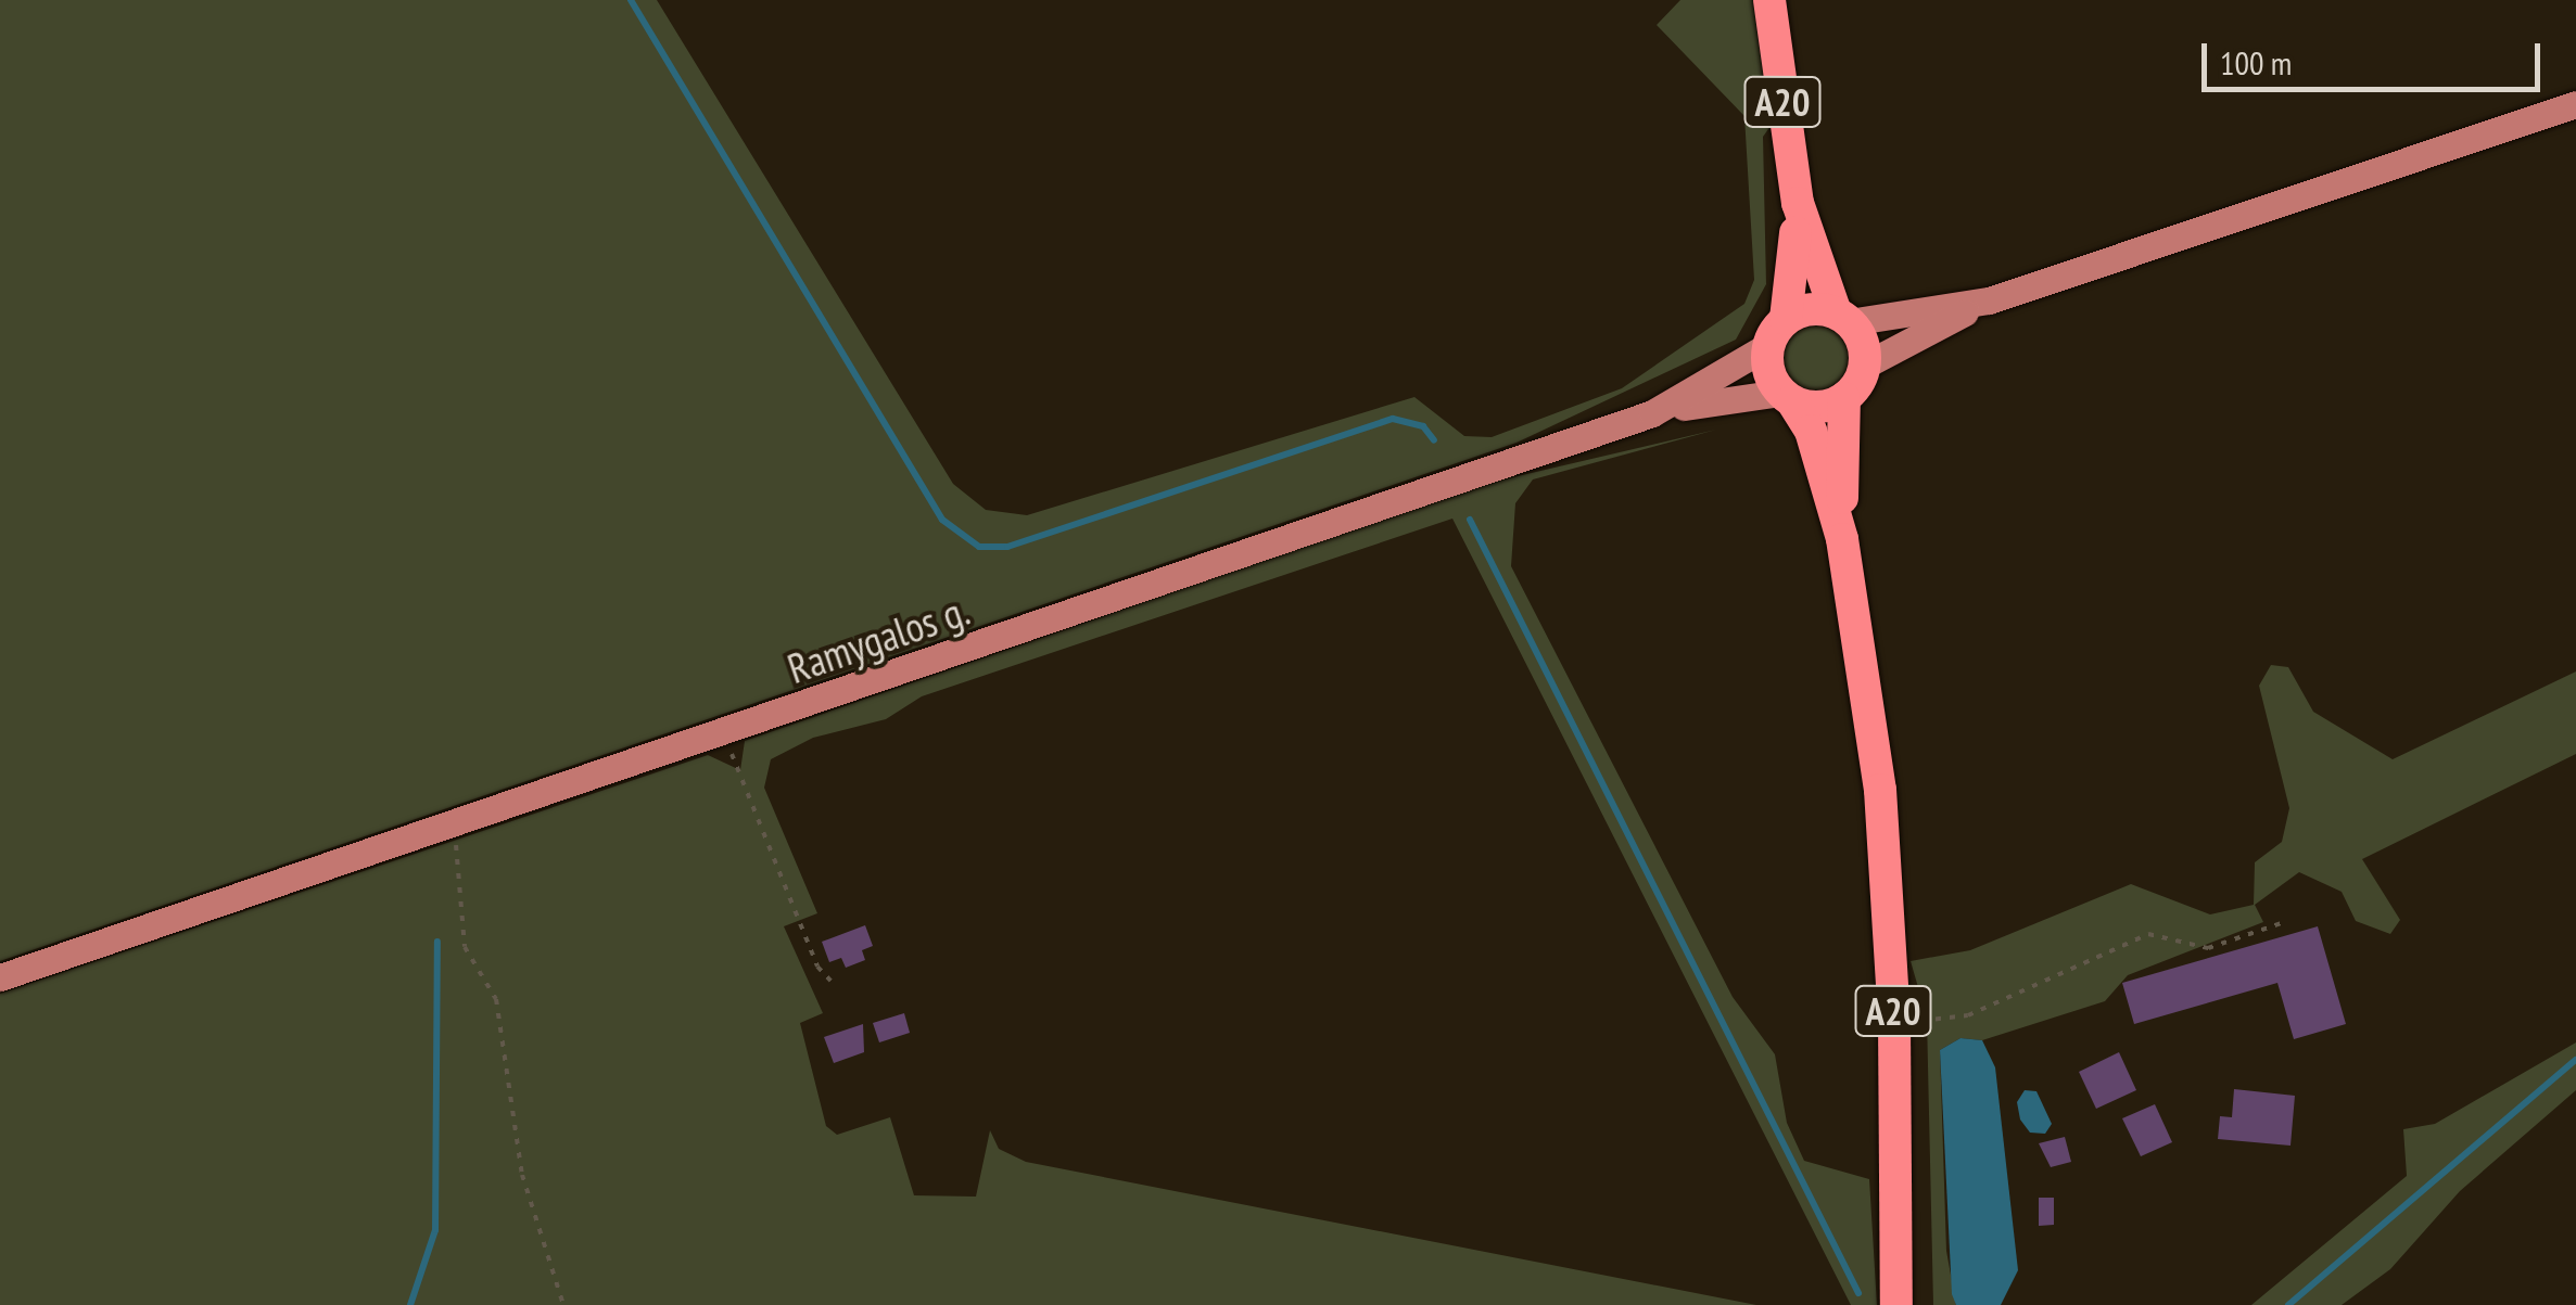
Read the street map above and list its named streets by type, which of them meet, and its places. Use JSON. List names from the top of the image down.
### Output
{
  "streets": {
    "highway": ["A20"],
    "main road": ["Ramygalos g."]
  },
  "crossings": [
    ["A20", "Ramygalos g."]
  ],
  "scale_bar": "100 m"
}
